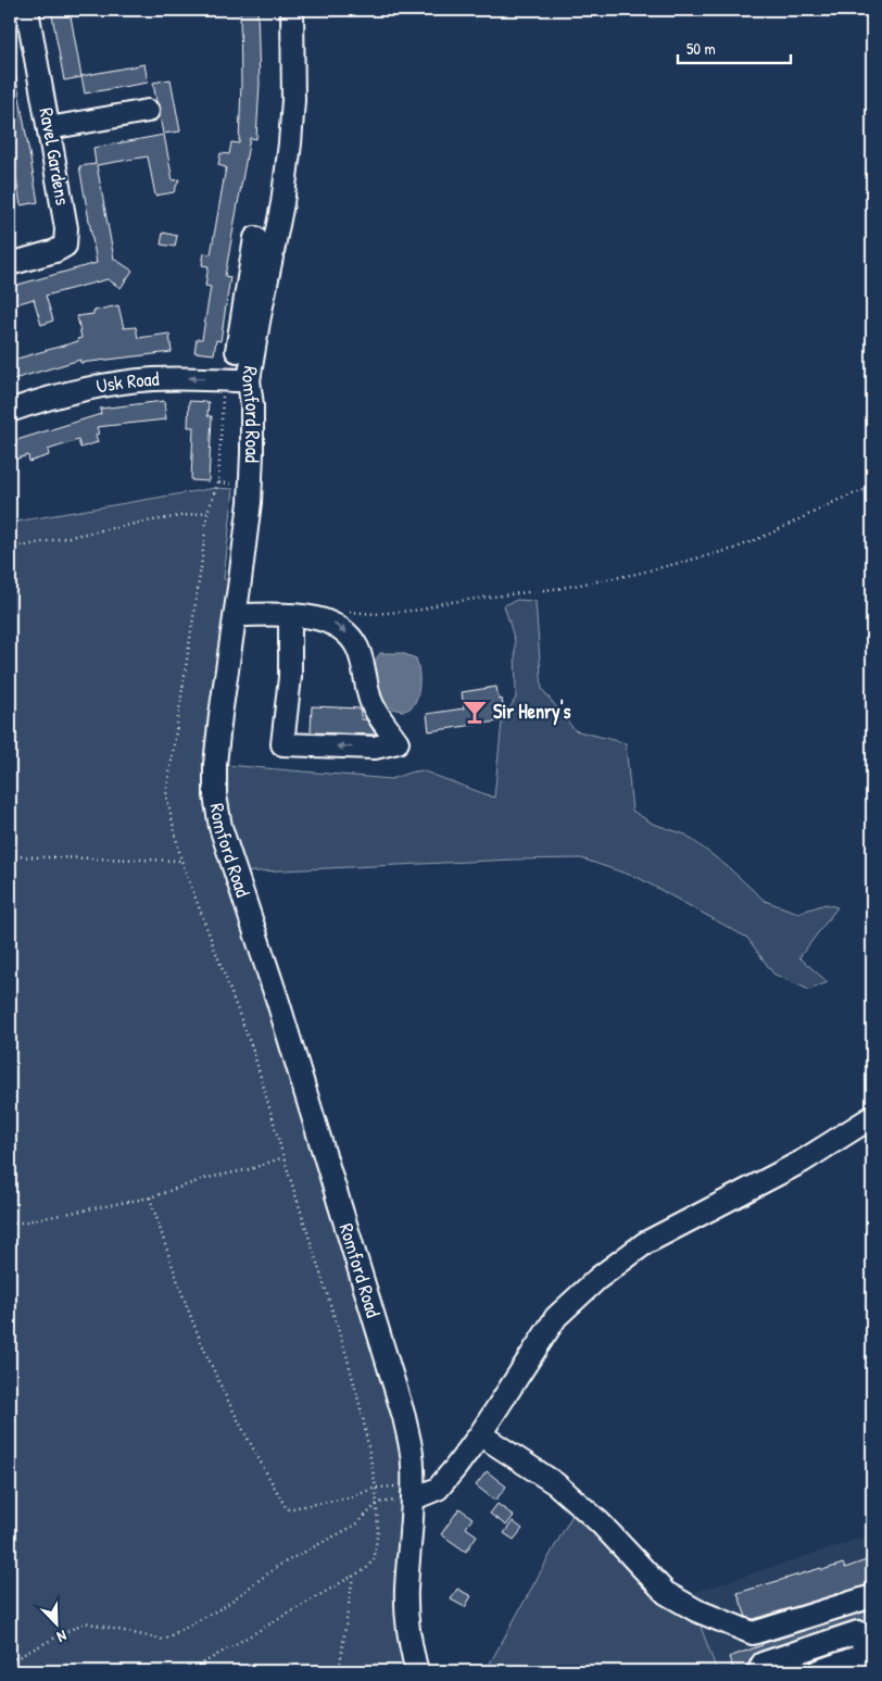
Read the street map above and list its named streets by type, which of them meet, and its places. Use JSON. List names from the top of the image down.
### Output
{
  "streets": {
    "street": ["Ravel Gardens", "Usk Road", "Romford Road"]
  },
  "crossings": [
    ["Usk Road", "Romford Road"]
  ],
  "one_way": ["Usk Road"],
  "places": {
    "bar": ["Sir Henry's"]
  },
  "scale_bar": "50 m",
  "north": "bottom right"
}
